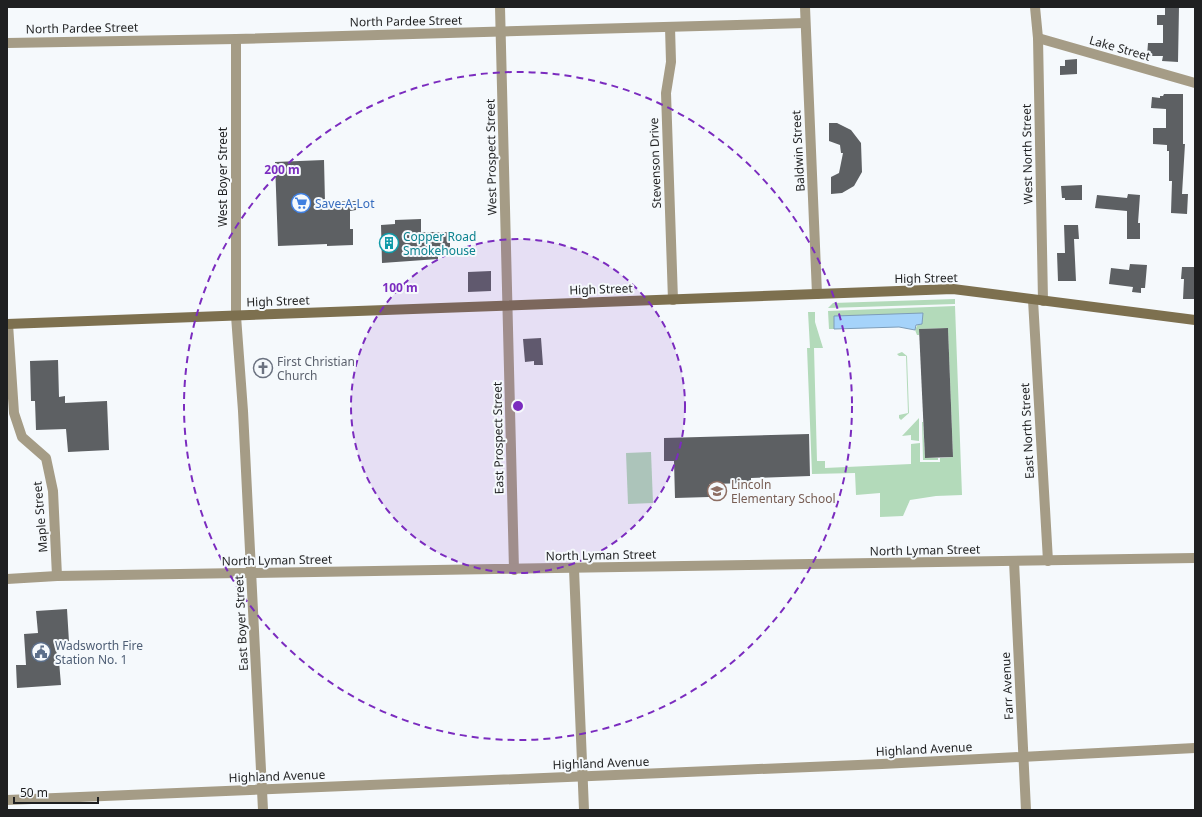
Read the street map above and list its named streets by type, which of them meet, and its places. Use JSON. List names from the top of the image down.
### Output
{
  "streets": {
    "main road": ["High Street"],
    "street": [
      "North Pardee Street",
      "Lake Street",
      "Baldwin Street",
      "West North Street",
      "West Prospect Street",
      "Stevenson Drive",
      "West Boyer Street",
      "East North Street",
      "East Prospect Street",
      "Maple Street",
      "North Lyman Street",
      "East Boyer Street",
      "Farr Avenue",
      "Highland Avenue"
    ]
  },
  "crossings": [
    ["North Pardee Street", "Baldwin Street"],
    ["North Pardee Street", "West Prospect Street"],
    ["North Pardee Street", "Stevenson Drive"],
    ["North Pardee Street", "West Boyer Street"],
    ["Lake Street", "West North Street"],
    ["Baldwin Street", "High Street"],
    ["West North Street", "High Street"],
    ["West North Street", "East North Street"],
    ["West Prospect Street", "High Street"],
    ["West Prospect Street", "East Prospect Street"],
    ["Stevenson Drive", "High Street"],
    ["West Boyer Street", "High Street"],
    ["West Boyer Street", "East Boyer Street"],
    ["High Street", "East North Street"],
    ["High Street", "East Prospect Street"],
    ["High Street", "Maple Street"],
    ["High Street", "East Boyer Street"],
    ["East North Street", "North Lyman Street"],
    ["East Prospect Street", "North Lyman Street"],
    ["Maple Street", "North Lyman Street"],
    ["North Lyman Street", "East Boyer Street"],
    ["North Lyman Street", "Farr Avenue"],
    ["East Boyer Street", "Highland Avenue"],
    ["Farr Avenue", "Highland Avenue"]
  ],
  "places": {
    "supermarket": ["Save-A-Lot"],
    "building": ["Copper Road Smokehouse"],
    "church": ["First Christian Church"],
    "school or university": ["Lincoln Elementary School"],
    "public building": ["Wadsworth Fire Station No. 1"]
  },
  "scale_bar": "50 m",
  "rings": ["200 m", "100 m"]
}
